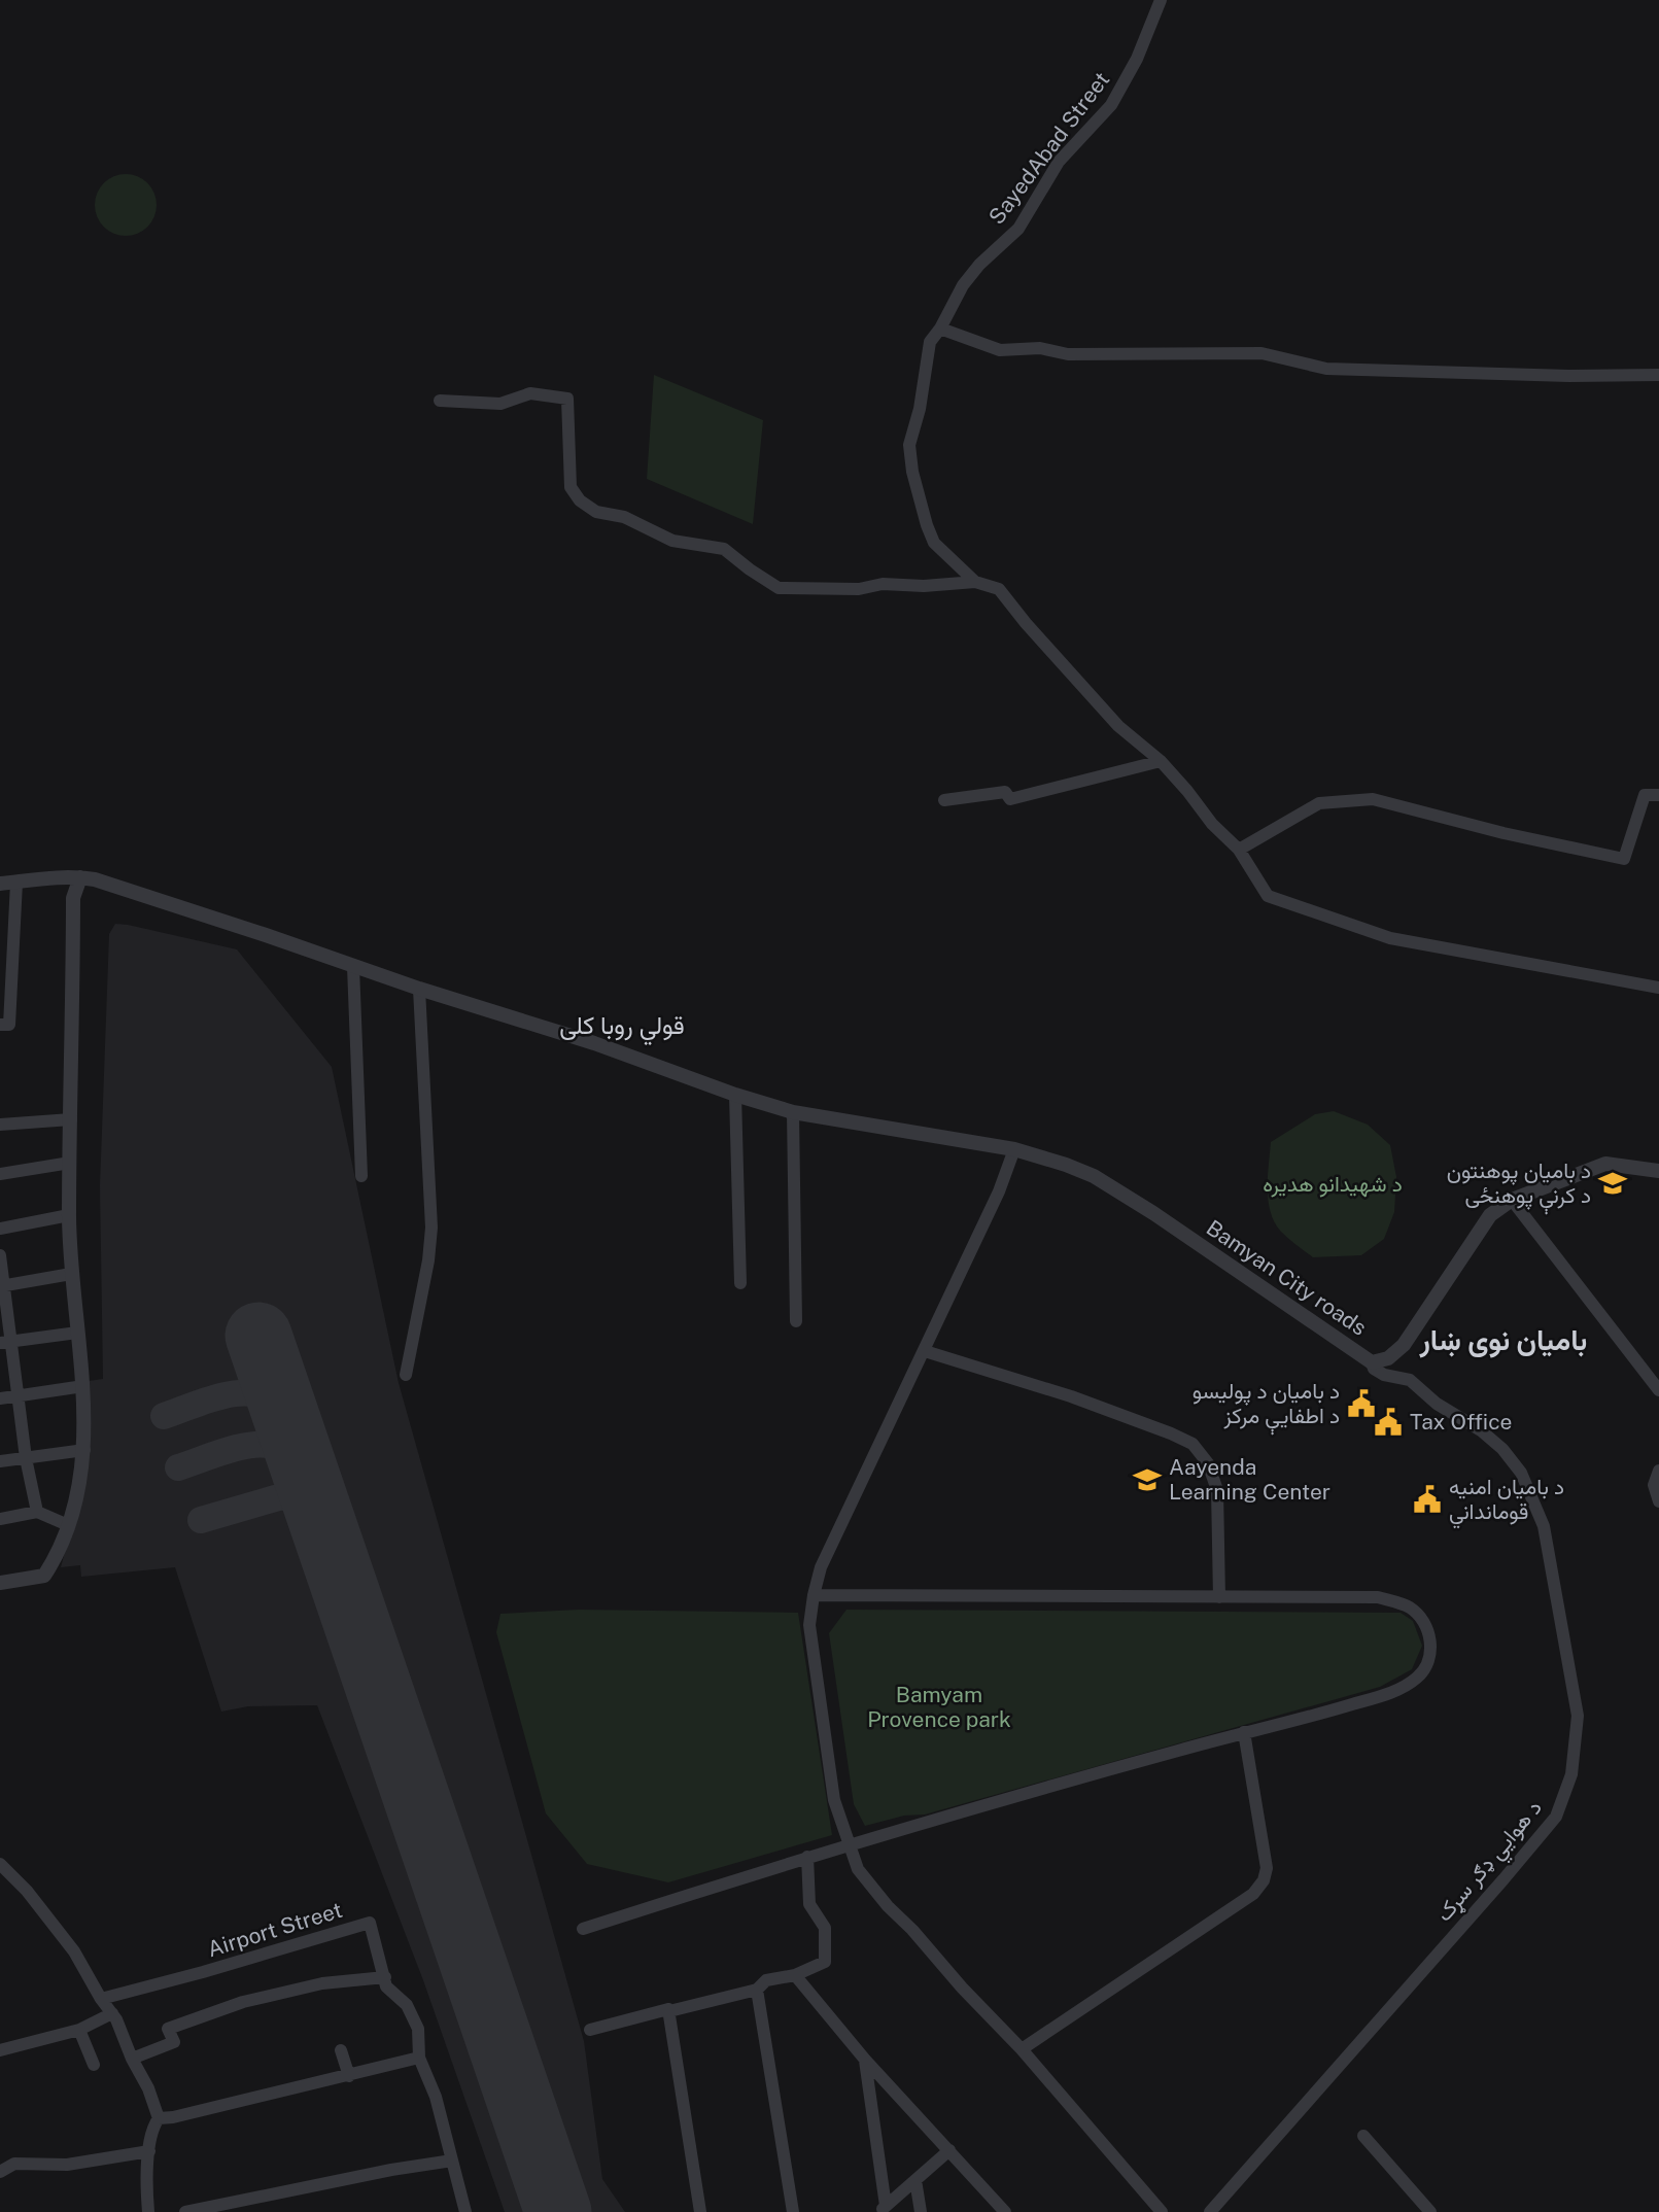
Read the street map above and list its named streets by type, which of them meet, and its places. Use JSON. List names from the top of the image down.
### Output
{
  "streets": {
    "street": [
      "SayedAbad Street",
      "Bamyan City roads",
      "د هوايي ډګر سړک",
      "Airport Street"
    ]
  },
  "crossings": [
    ["Bamyan City roads", "د هوايي ډګر سړک"]
  ],
  "districts": ["قولي روبا کلی", "باميان نوی ښار"],
  "parks": ["د شهیدانو هدیره", "Bamyam Provence park"],
  "places": {
    "school or university": ["د بامیان پوهنتون د کرنې پوهنځی", "Aayenda Learning Center"],
    "public building": ["د بامیان د پولیسو د اطفايې مرکز", "Tax Office", "د بامیان امنیه قومانداني"]
  }
}
